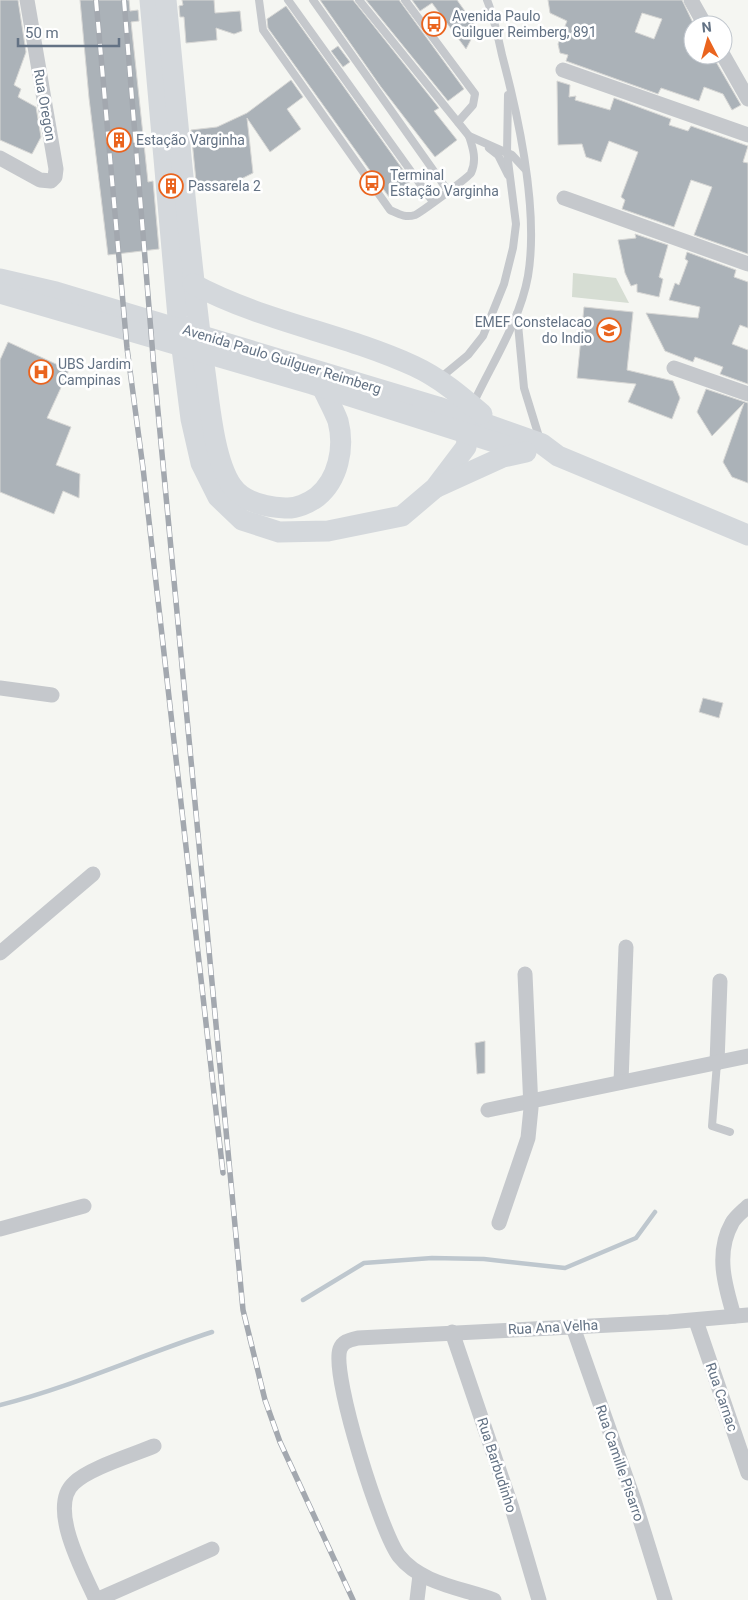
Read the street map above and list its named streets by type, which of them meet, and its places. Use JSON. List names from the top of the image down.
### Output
{
  "streets": {
    "street": [
      "Rua Oregon",
      "Avenida Paulo Guilguer Reimberg",
      "Rua Ana Velha",
      "Rua Carnac",
      "Rua Camille Pisarro",
      "Rua Barbudinho"
    ]
  },
  "crossings": [
    ["Rua Ana Velha", "Rua Carnac"],
    ["Rua Ana Velha", "Rua Camille Pisarro"],
    ["Rua Ana Velha", "Rua Barbudinho"]
  ],
  "places": {
    "bus stop": ["Avenida Paulo Guilguer Reimberg, 891", "Terminal Estação Varginha"],
    "building": ["Estação Varginha", "Passarela 2"],
    "school or university": ["EMEF Constelacao do Indio"],
    "hospital": ["UBS Jardim Campinas"]
  },
  "scale_bar": "50 m",
  "north": "top"
}
